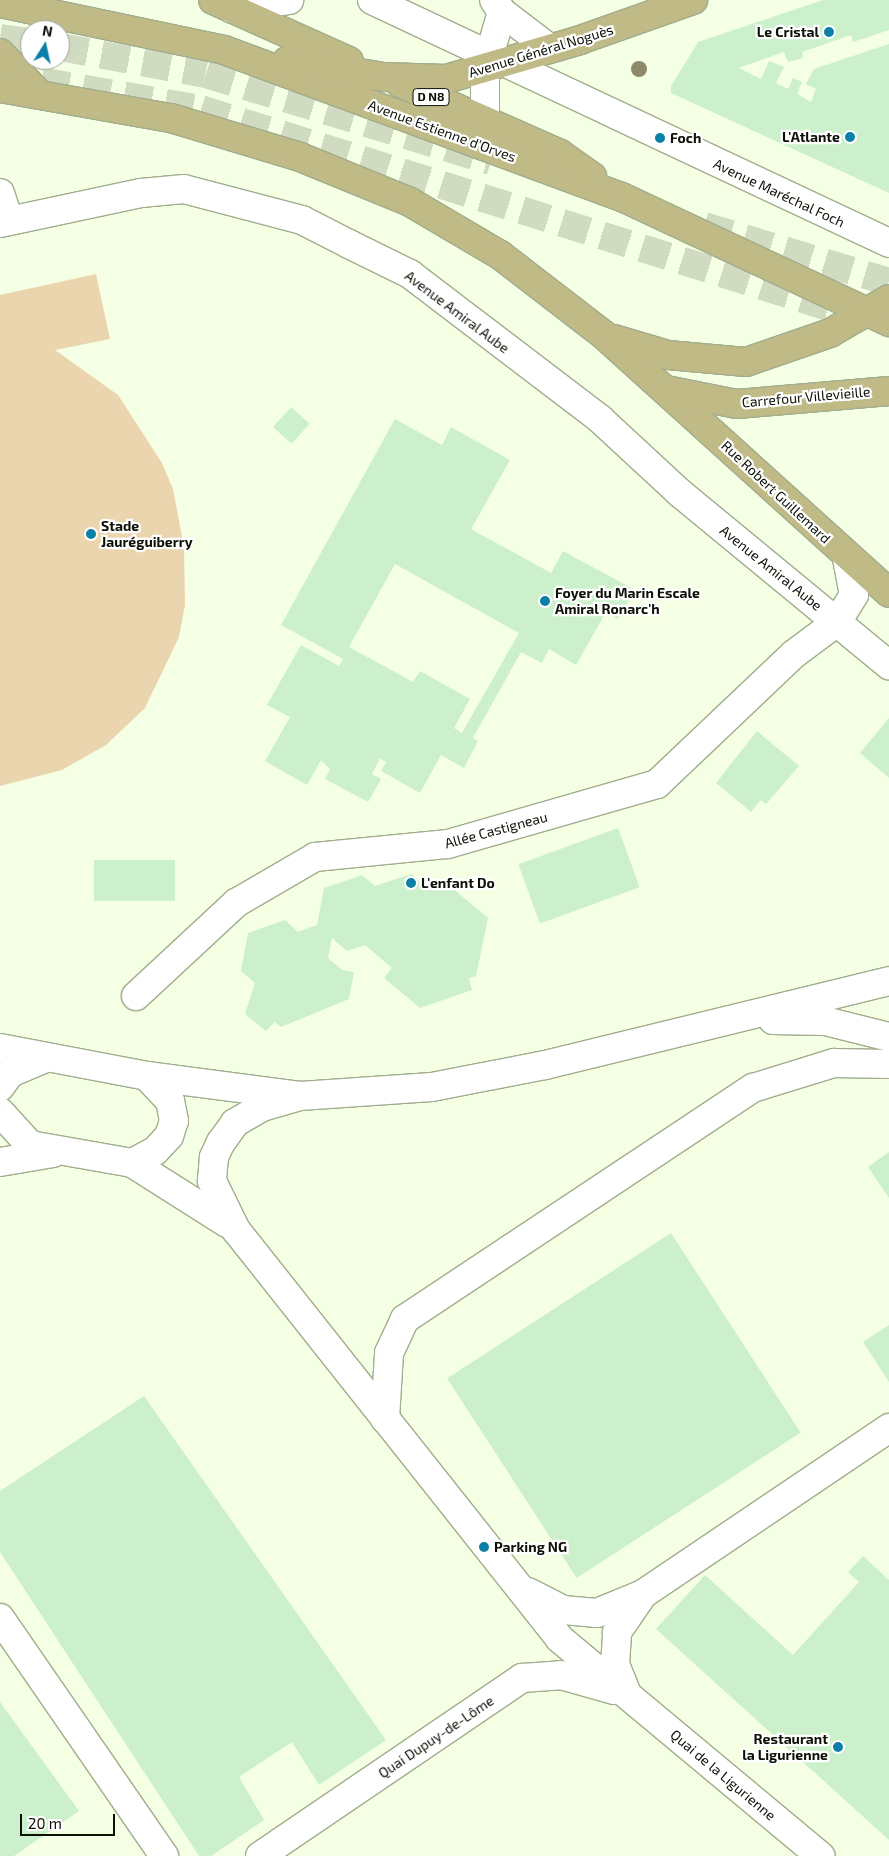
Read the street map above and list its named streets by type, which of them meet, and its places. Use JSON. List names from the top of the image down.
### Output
{
  "streets": {
    "main road": [
      "Avenue Général Noguès",
      "D N8",
      "Avenue Estienne d'Orves",
      "Carrefour Villevieille",
      "Rue Robert Guillemard"
    ],
    "street": [
      "Avenue Maréchal Foch",
      "Avenue Amiral Aube",
      "Allée Castigneau",
      "Quai Dupuy-de-Lôme",
      "Quai de la Ligurienne"
    ]
  },
  "crossings": [
    ["Avenue Général Noguès", "D N8"],
    ["Avenue Général Noguès", "Avenue Maréchal Foch"],
    ["D N8", "Avenue Estienne d'Orves"],
    ["Avenue Amiral Aube", "Allée Castigneau"],
    ["Carrefour Villevieille", "Rue Robert Guillemard"],
    ["Rue Robert Guillemard", "Allée Castigneau"],
    ["Quai Dupuy-de-Lôme", "Quai de la Ligurienne"]
  ],
  "places": [
    "Le Cristal",
    "L'Atlante",
    "Foch",
    "Stade Jauréguiberry",
    "Foyer du Marin Escale Amiral Ronarc'h",
    "L'enfant Do",
    "Parking NG",
    "Restaurant la Ligurienne"
  ],
  "scale_bar": "20 m",
  "north": "top"
}
